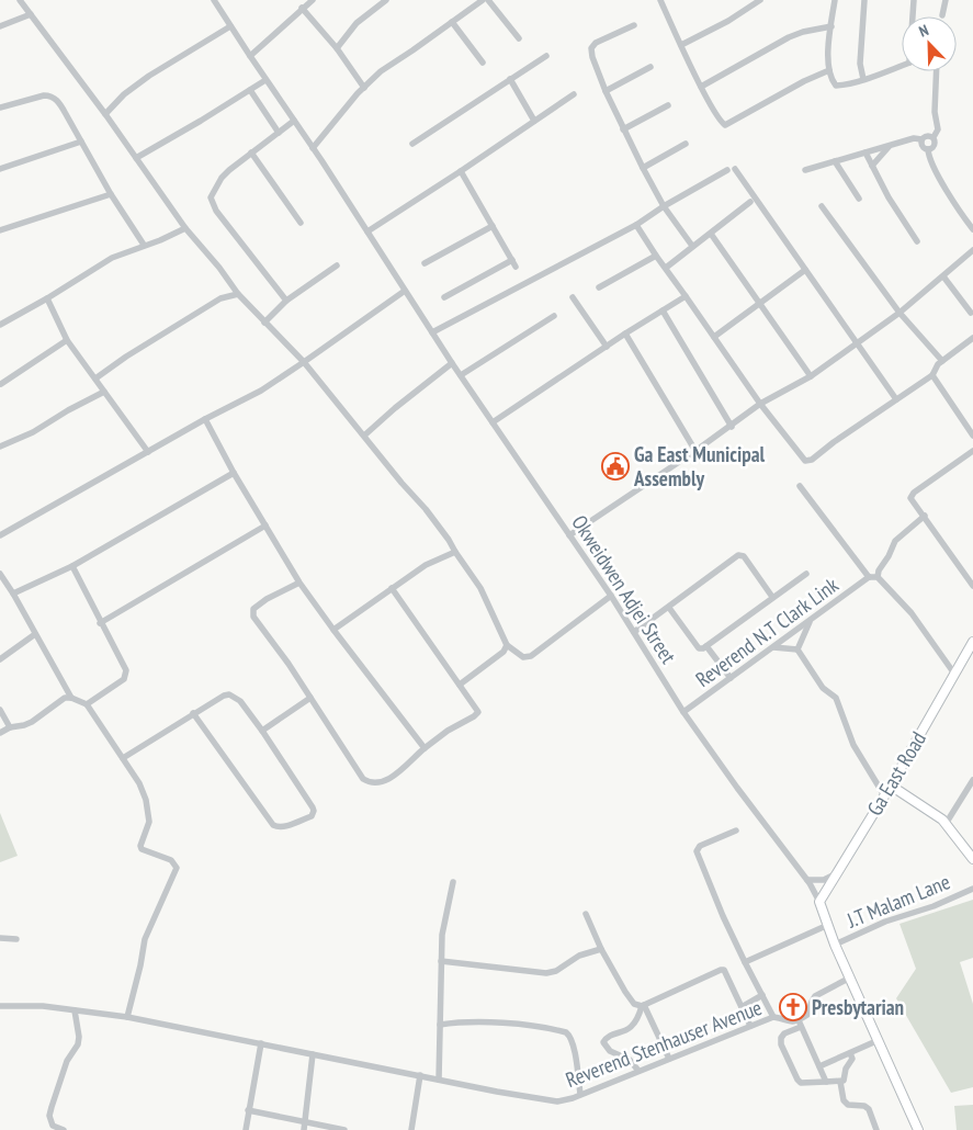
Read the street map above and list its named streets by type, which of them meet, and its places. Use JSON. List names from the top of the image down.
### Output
{
  "streets": {
    "street": [
      "Okweidwen Adjei Street",
      "Reverend N.T Clark Link",
      "Ga East Road",
      "J.T Malam Lane",
      "Reverend Stenhauser Avenue"
    ]
  },
  "crossings": [
    ["Okweidwen Adjei Street", "Reverend N.T Clark Link"],
    ["Okweidwen Adjei Street", "Ga East Road"]
  ],
  "places": {
    "public building": ["Ga East Municipal Assembly"],
    "church": ["Presbytarian"]
  },
  "north": "top left"
}
